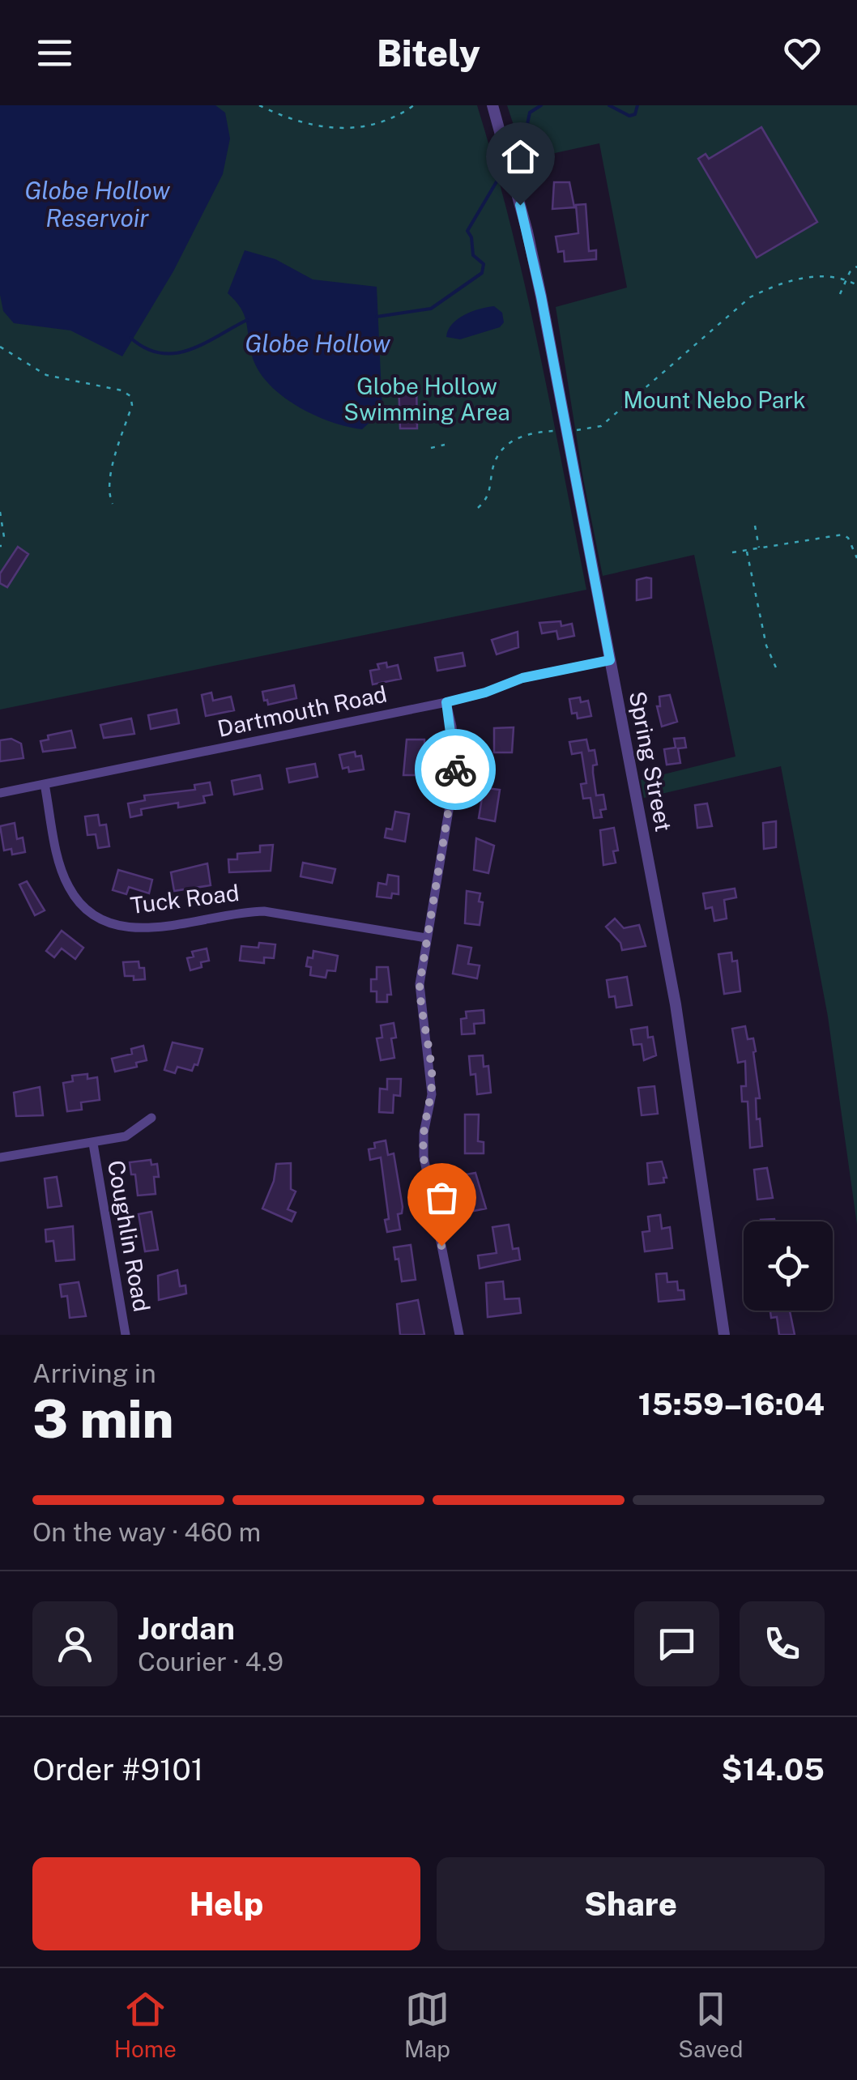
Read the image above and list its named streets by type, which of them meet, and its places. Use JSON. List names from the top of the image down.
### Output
{
  "streets": {
    "street": [
      "Dartmouth Road",
      "Spring Street",
      "Tuck Road",
      "Coughlin Road"
    ]
  },
  "crossings": [
    ["Dartmouth Road", "Spring Street"],
    ["Dartmouth Road", "Tuck Road"]
  ],
  "water": ["Globe Hollow Reservoir", "Globe Hollow"],
  "parks": ["Globe Hollow Swimming Area", "Mount Nebo Park"],
  "page": {
    "header": "Bitely",
    "heading": ["3 min", "Arriving in", "15:59–16:04"],
    "panel": [
      "Jordan",
      "Courier · 4.9",
      "Order #9101",
      "$14.05"
    ],
    "bar": "On the way · 460 m",
    "buttons": ["Help", "Share"],
    "tabs": ["Home", "Map", "Saved"]
  }
}
